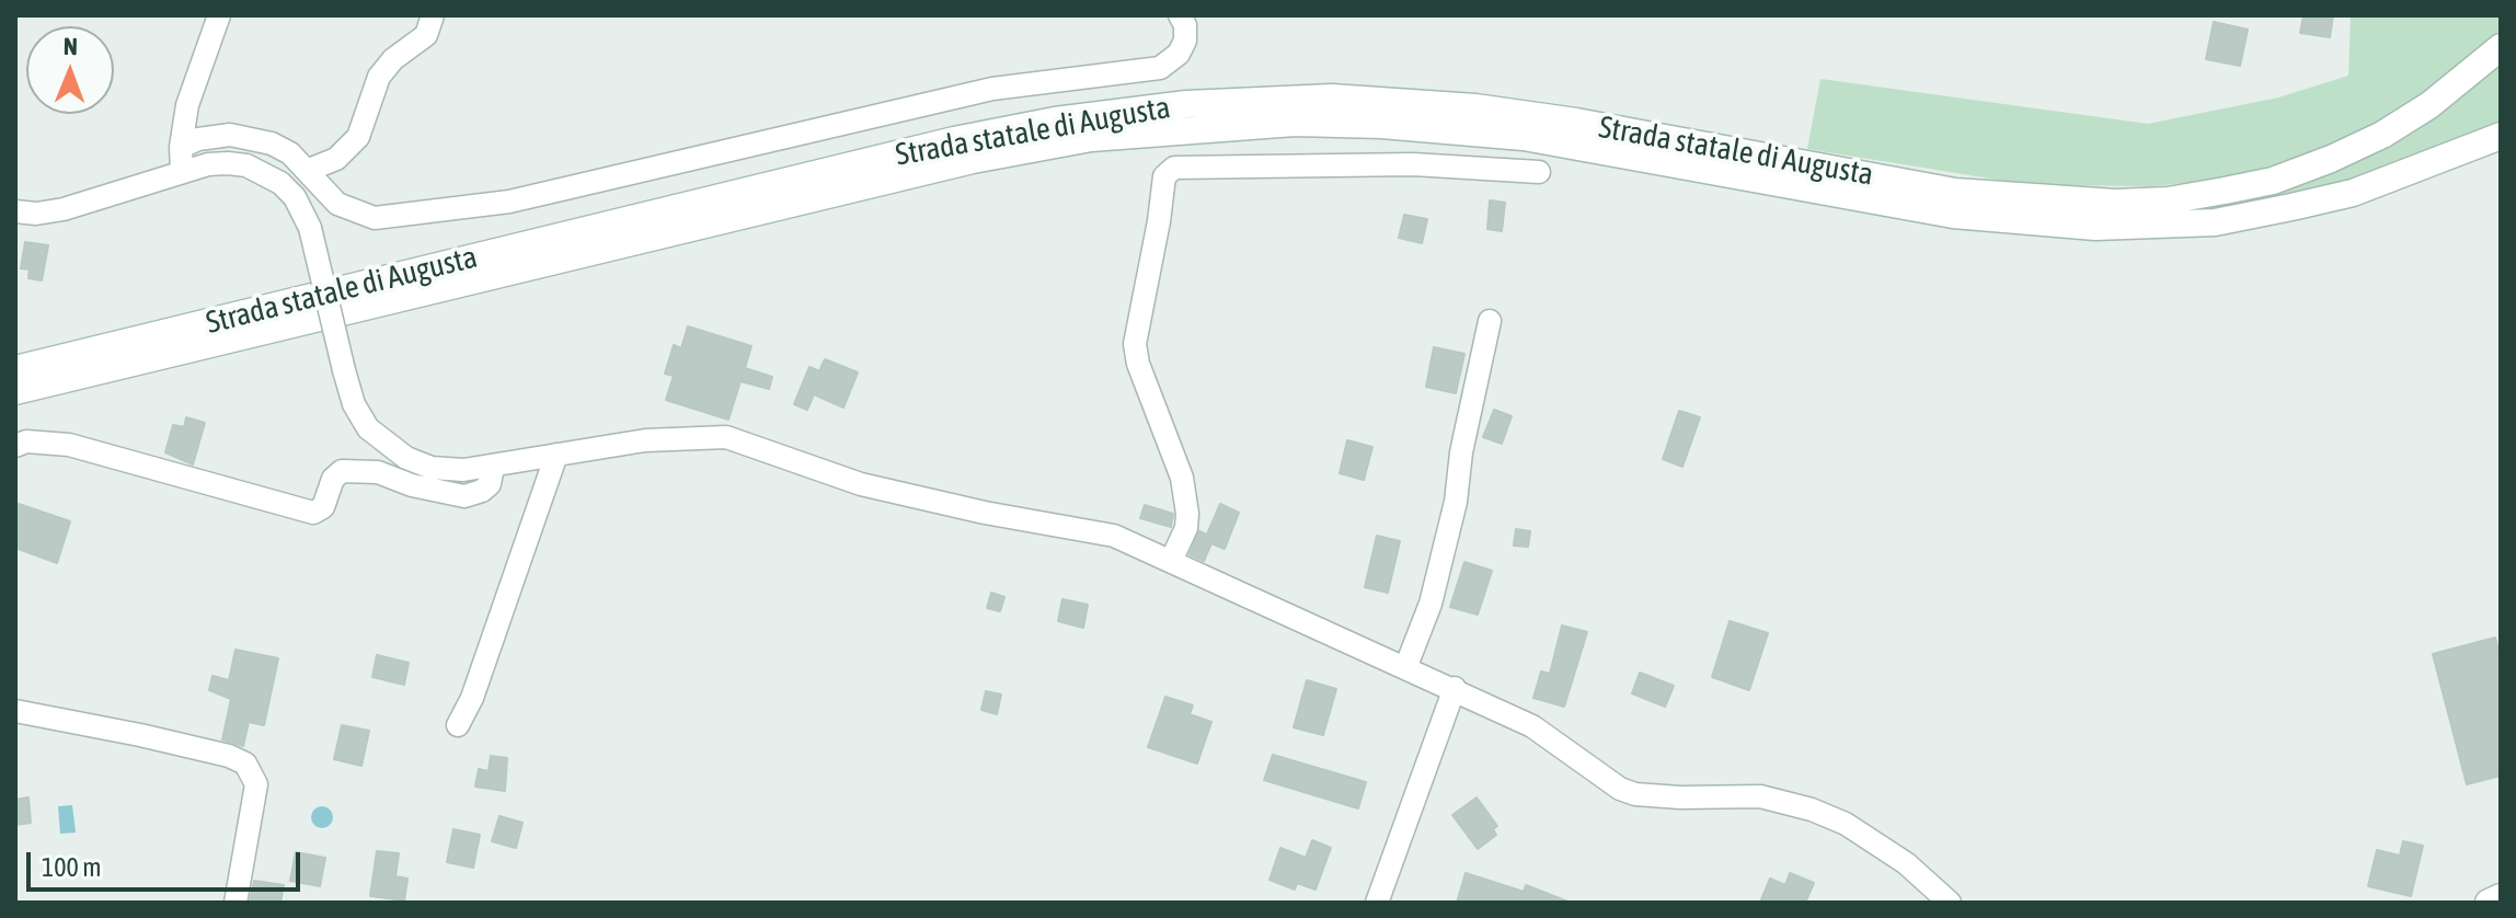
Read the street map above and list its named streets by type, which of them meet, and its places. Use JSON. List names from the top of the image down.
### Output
{
  "streets": {
    "main road": ["Strada statale di Augusta"]
  },
  "scale_bar": "100 m",
  "north": "top"
}
